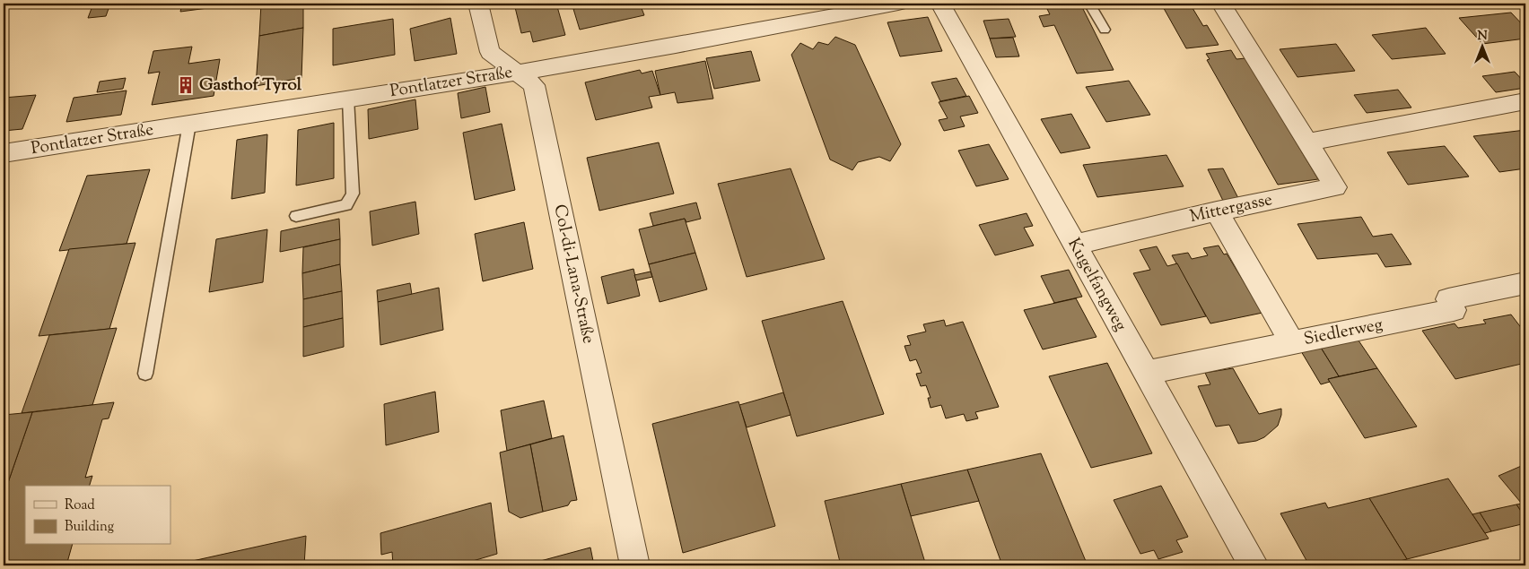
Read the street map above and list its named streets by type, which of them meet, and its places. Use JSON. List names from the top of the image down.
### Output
{
  "streets": {
    "street": [
      "Pontlatzer Straße",
      "Mittergasse",
      "Col-di-Lana-Straße",
      "Kugelfangweg",
      "Siedlerweg"
    ]
  },
  "crossings": [
    ["Pontlatzer Straße", "Col-di-Lana-Straße"],
    ["Mittergasse", "Kugelfangweg"],
    ["Kugelfangweg", "Siedlerweg"]
  ],
  "places": {
    "building": ["Gasthof Tyrol"]
  },
  "legend": ["Road", "Building"],
  "north": "top"
}
